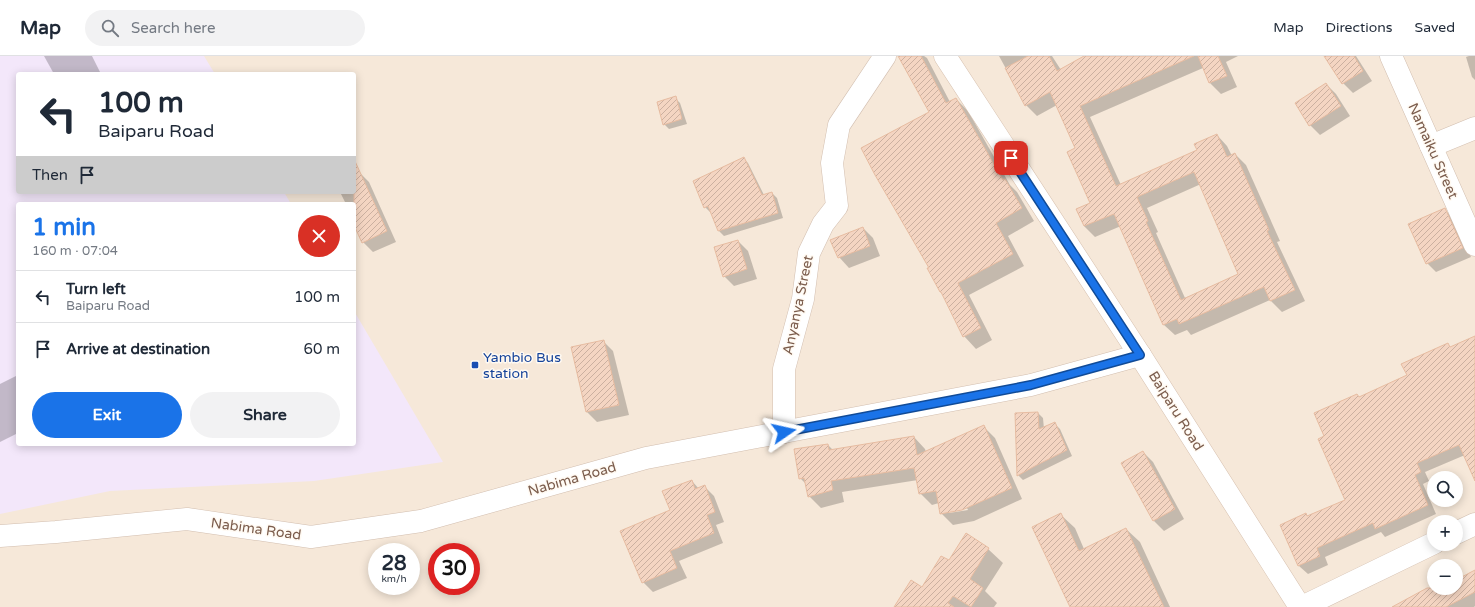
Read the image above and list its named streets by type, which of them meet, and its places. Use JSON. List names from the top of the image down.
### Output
{
  "streets": {
    "street": [
      "Namaiku Street",
      "Anyanya Street",
      "Baiparu Road",
      "Nabima Road"
    ]
  },
  "crossings": [
    ["Anyanya Street", "Nabima Road"],
    ["Baiparu Road", "Nabima Road"]
  ],
  "places": {
    "transit": ["Yambio Bus station"]
  },
  "page": {
    "header": "Map",
    "search": "Search here",
    "nav": ["Map", "Directions", "Saved"],
    "turn": ["100 m", "Baiparu Road"],
    "then": "Then",
    "heading": ["1 min", "160 m · 07:04"],
    "list": [
      {
        "name": "Turn left",
        "note": "Baiparu Road",
        "value": "100 m"
      },
      {
        "name": "Arrive at destination",
        "value": "60 m"
      }
    ],
    "buttons": ["Exit", "Share"],
    "map_buttons": ["+", "−"],
    "speed": "28 km/h",
    "limit": "30"
  }
}
